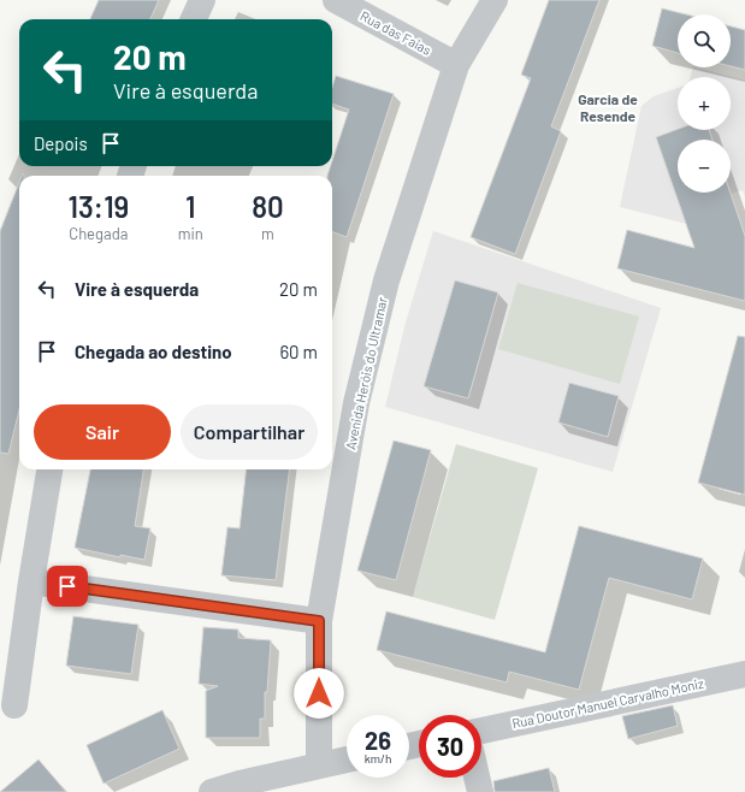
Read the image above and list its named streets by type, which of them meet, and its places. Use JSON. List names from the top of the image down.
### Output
{
  "streets": {
    "street": ["Rua das Faias", "Avenida Heróis do Ultramar", "Rua Doutor Manuel Carvalho Moniz"]
  },
  "crossings": [
    ["Rua das Faias", "Avenida Heróis do Ultramar"]
  ],
  "districts": ["Garcia de Resende"],
  "page": {
    "map_buttons": ["+", "−"],
    "turn": ["20 m", "Vire à esquerda"],
    "then": "Depois",
    "eta": [
      "13:19",
      "Chegada",
      "1",
      "min",
      "80",
      "m"
    ],
    "list": [
      {
        "name": "Vire à esquerda",
        "value": "20 m"
      },
      {
        "name": "Chegada ao destino",
        "value": "60 m"
      }
    ],
    "buttons": ["Sair", "Compartilhar"],
    "speed": "26 km/h",
    "limit": "30"
  }
}
